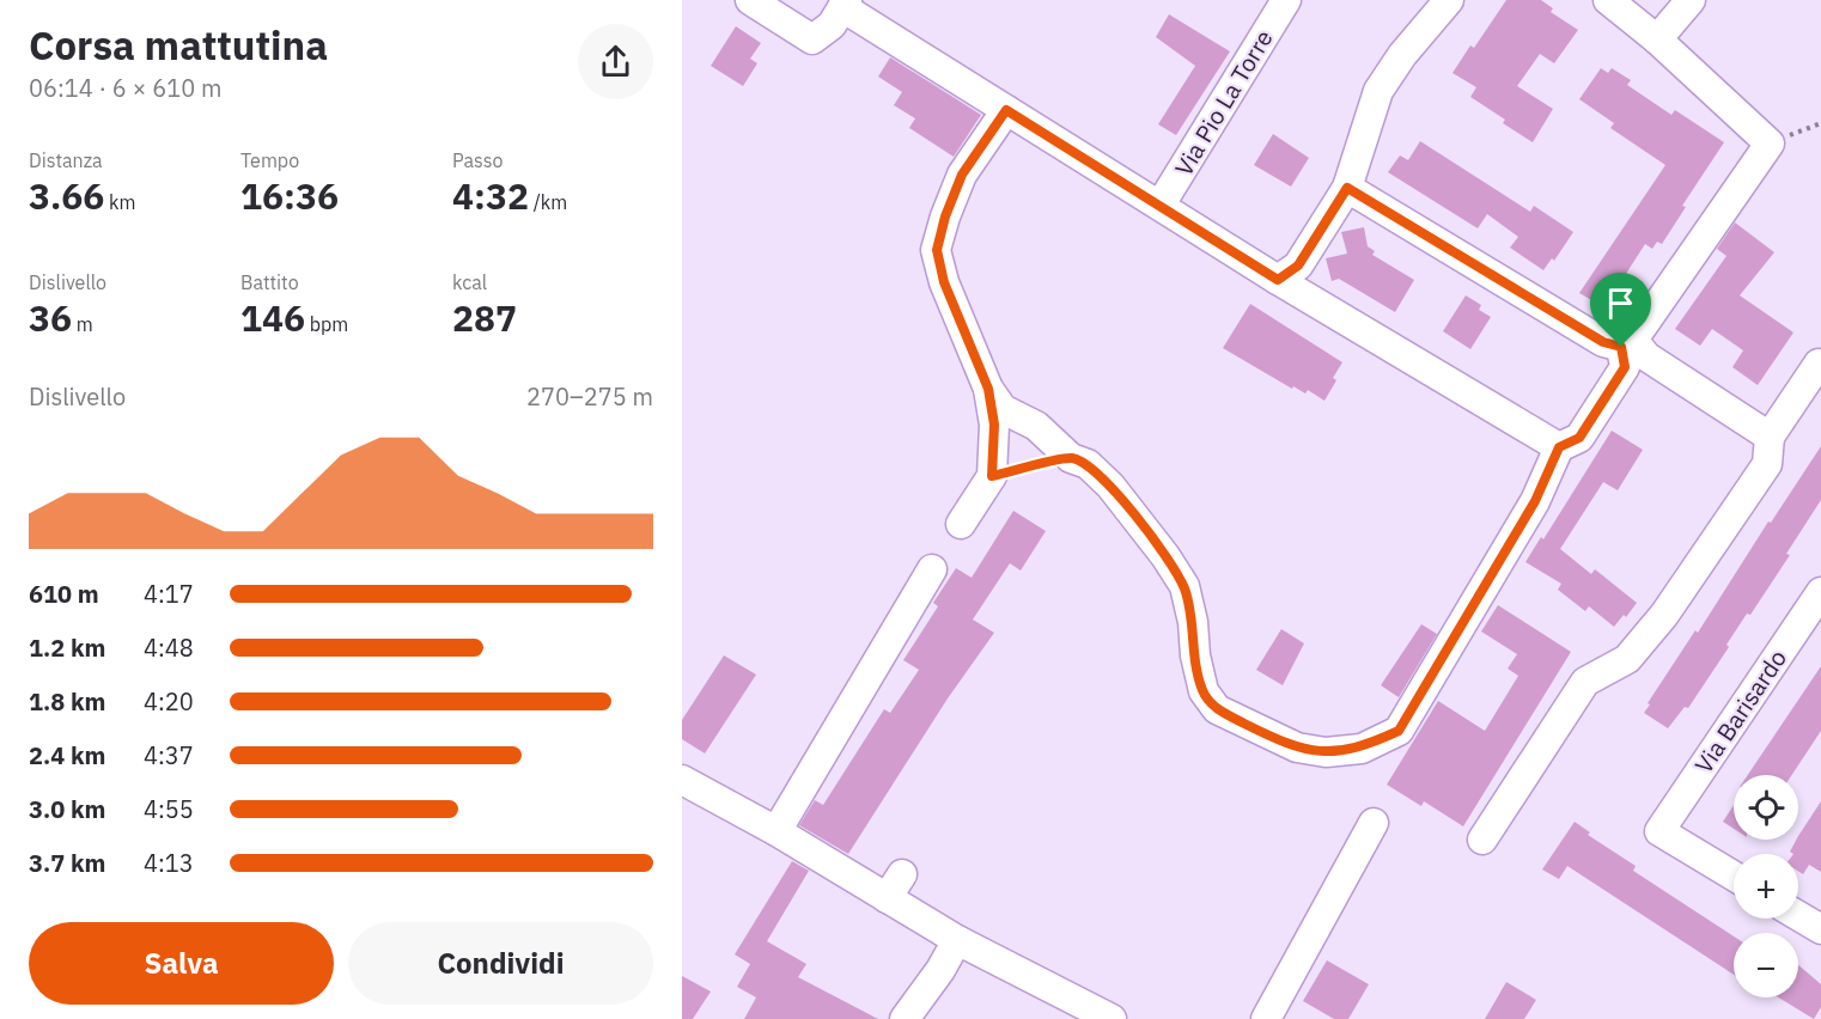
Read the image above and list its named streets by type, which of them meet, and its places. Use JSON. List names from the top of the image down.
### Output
{
  "streets": {
    "street": ["Via Pio La Torre", "Via Barisardo"]
  },
  "page": {
    "heading": ["Corsa mattutina", "06:14 · 6 × 610 m"],
    "stats": [
      ["Distanza", "3.66 km"],
      ["Tempo", "16:36"],
      ["Passo", "4:32 /km"],
      ["Dislivello", "36 m"],
      ["Battito", "146 bpm"],
      ["kcal", "287"]
    ],
    "chart": ["Dislivello", "270–275 m"],
    "list": [
      {
        "name": "610 m",
        "note": "4:17"
      },
      {
        "name": "1.2 km",
        "note": "4:48"
      },
      {
        "name": "1.8 km",
        "note": "4:20"
      },
      {
        "name": "2.4 km",
        "note": "4:37"
      },
      {
        "name": "3.0 km",
        "note": "4:55"
      },
      {
        "name": "3.7 km",
        "note": "4:13"
      }
    ],
    "map_buttons": ["+", "−"],
    "buttons": ["Salva", "Condividi"]
  }
}
